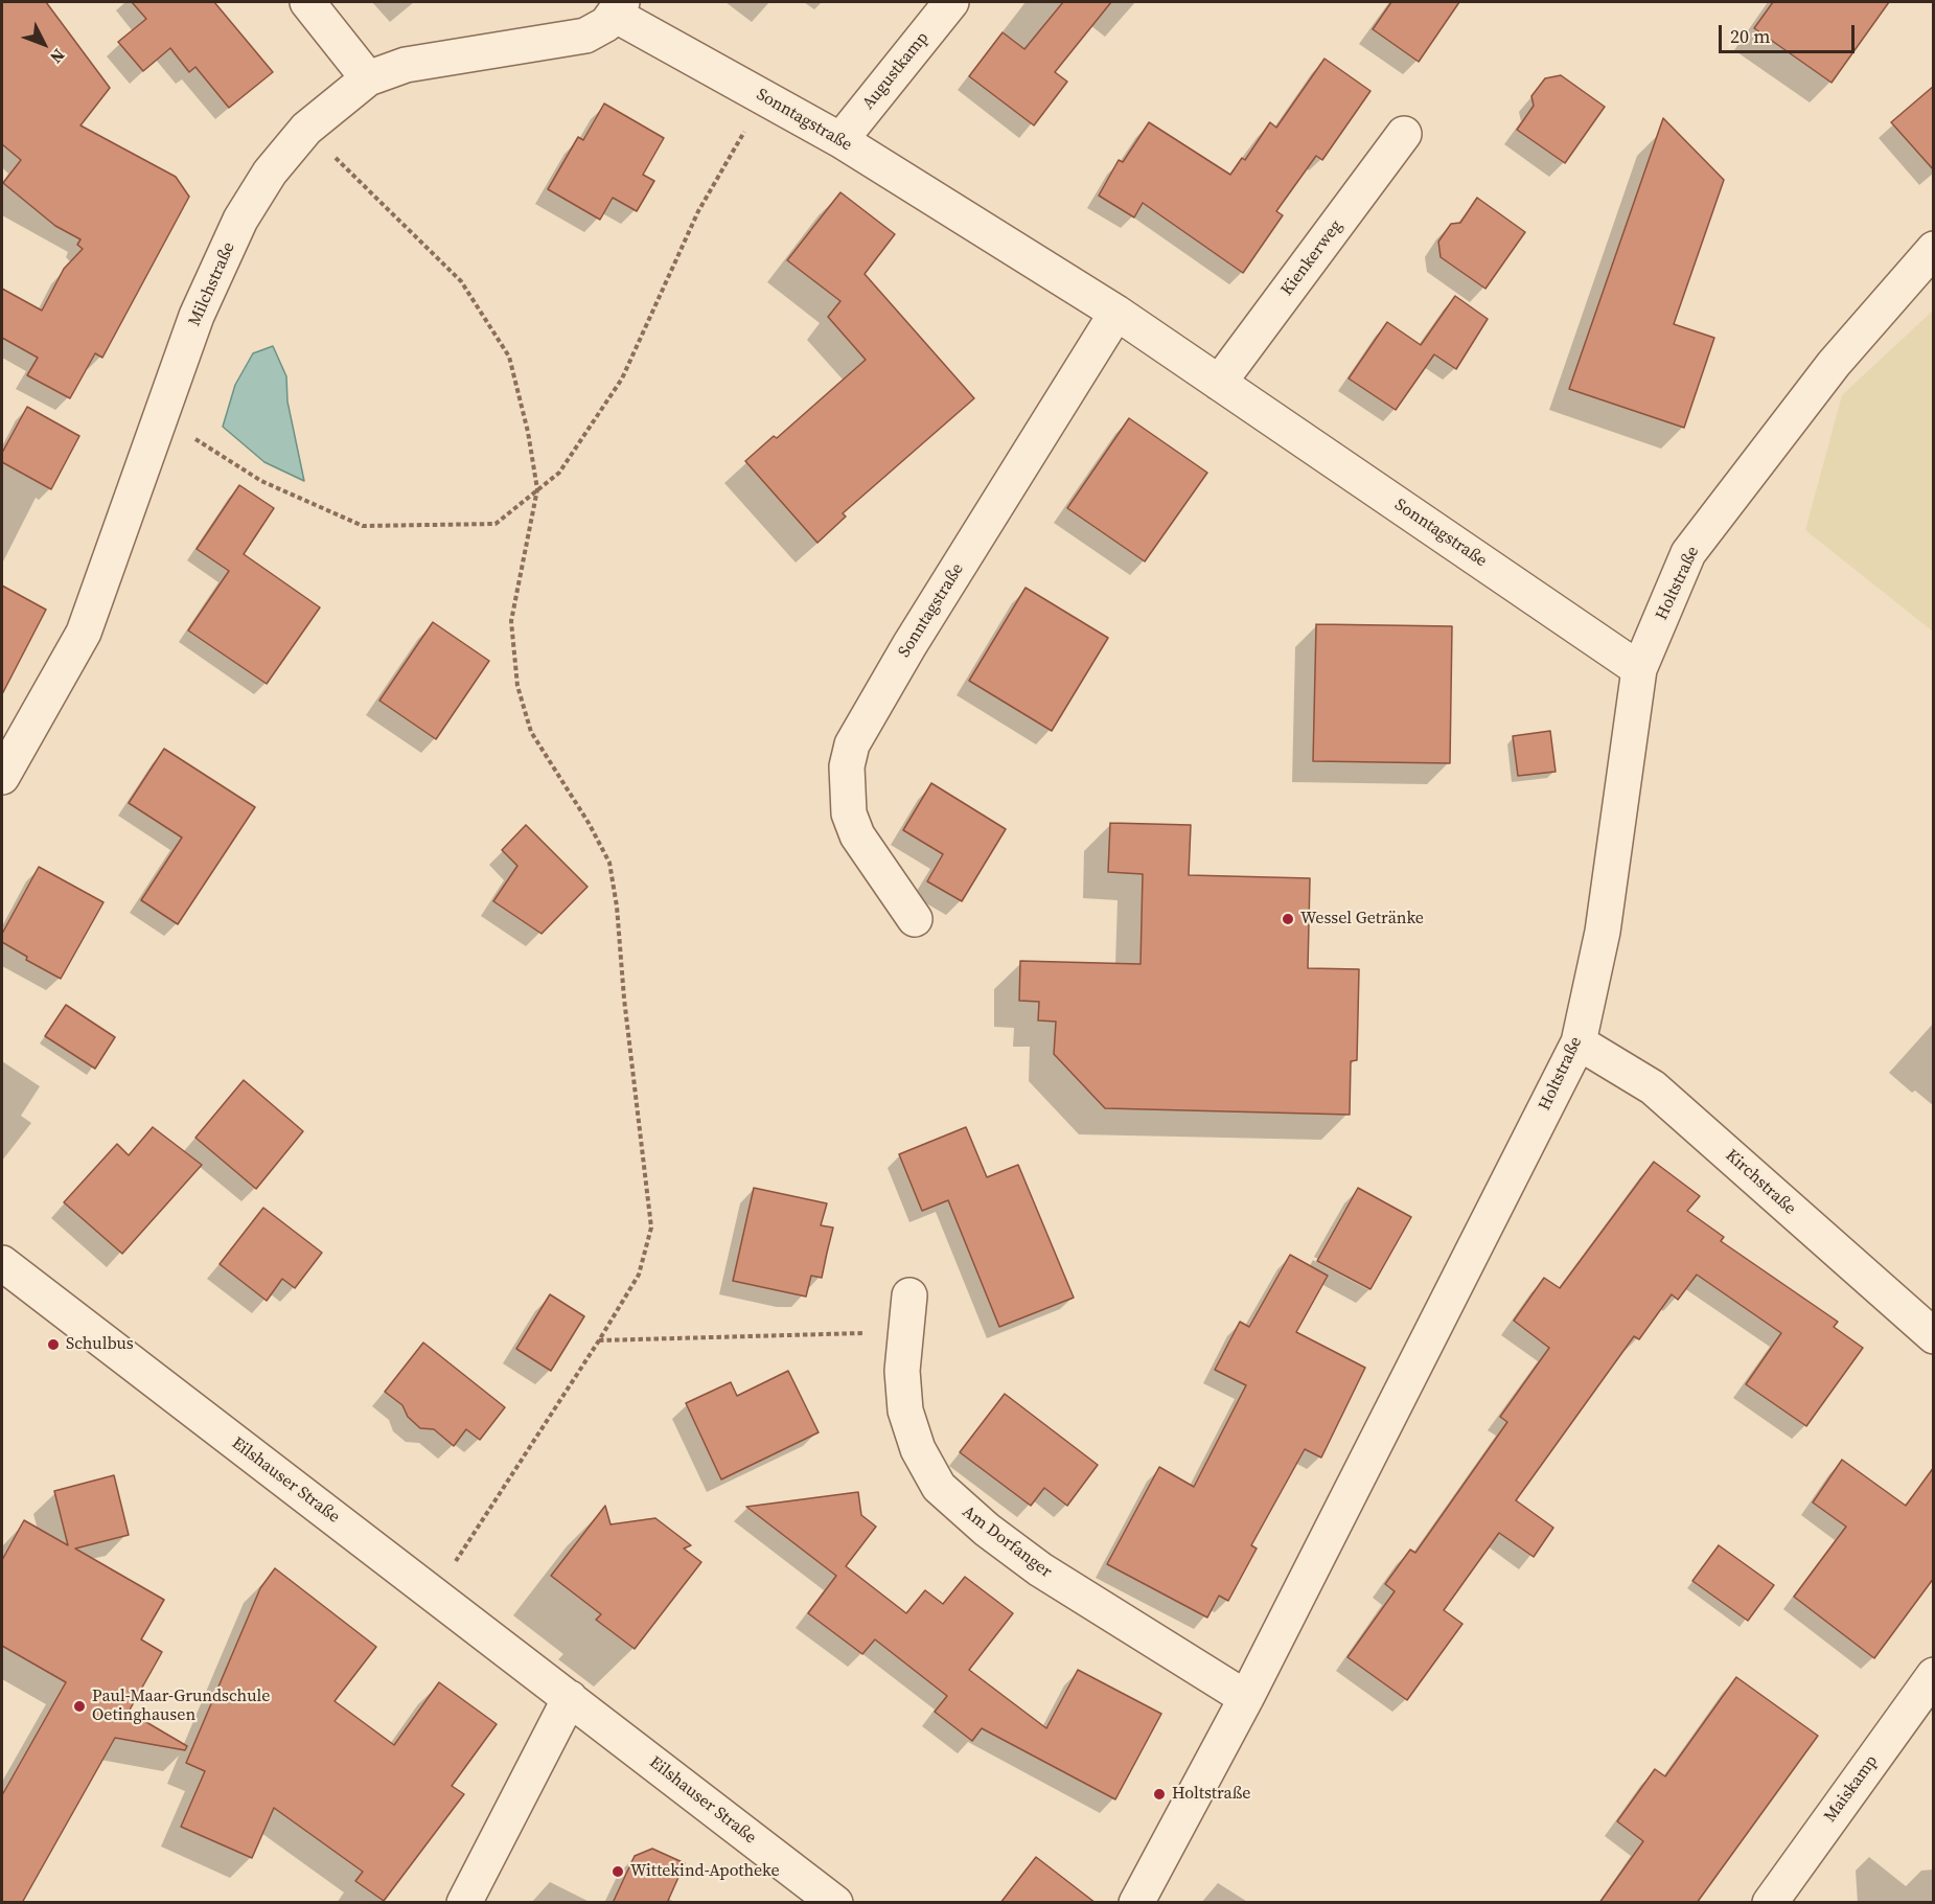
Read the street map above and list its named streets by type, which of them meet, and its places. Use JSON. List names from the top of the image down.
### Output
{
  "streets": {
    "street": [
      "Augustkamp",
      "Sonntagstraße",
      "Kienkerweg",
      "Milchstraße",
      "Holtstraße",
      "Kirchstraße",
      "Eilshauser Straße",
      "Am Dorfanger",
      "Maiskamp"
    ]
  },
  "crossings": [
    ["Augustkamp", "Sonntagstraße"],
    ["Sonntagstraße", "Kienkerweg"],
    ["Sonntagstraße", "Milchstraße"],
    ["Sonntagstraße", "Holtstraße"],
    ["Holtstraße", "Kirchstraße"],
    ["Holtstraße", "Am Dorfanger"]
  ],
  "places": [
    "Wessel Getränke",
    "Schulbus",
    "Paul-Maar-Grundschule Oetinghausen",
    "Holtstraße",
    "Wittekind-Apotheke"
  ],
  "scale_bar": "20 m",
  "north": "bottom right"
}
